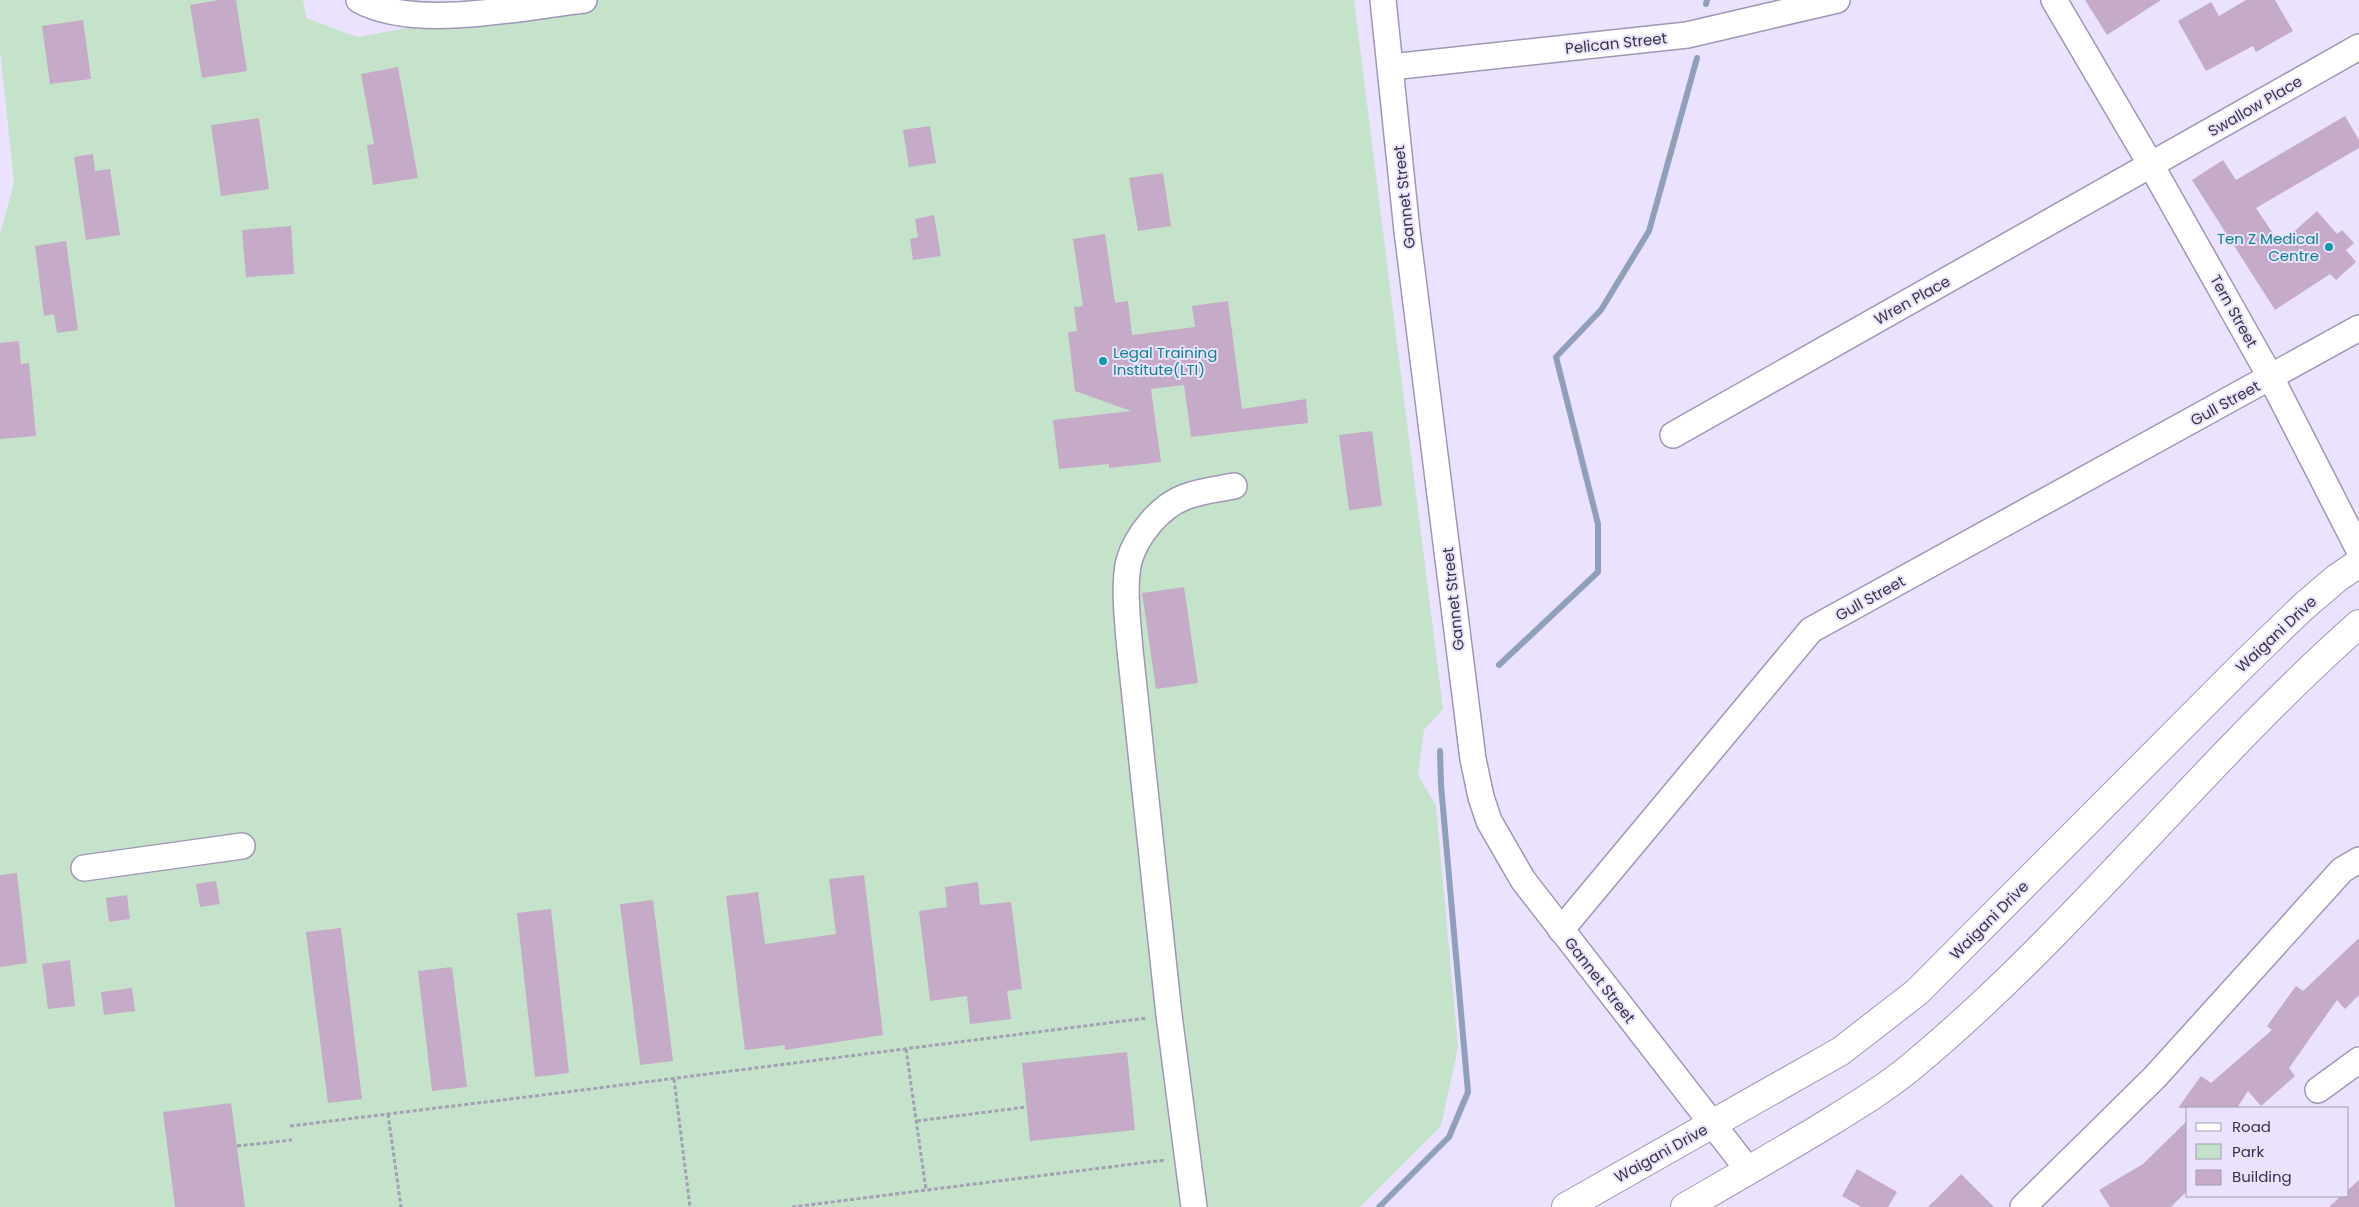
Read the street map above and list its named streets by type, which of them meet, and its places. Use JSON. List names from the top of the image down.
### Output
{
  "streets": {
    "highway": ["Waigani Drive"],
    "street": [
      "Pelican Street",
      "Swallow Place",
      "Gannet Street",
      "Wren Place",
      "Tern Street",
      "Gull Street"
    ]
  },
  "crossings": [
    ["Pelican Street", "Gannet Street"],
    ["Swallow Place", "Wren Place"],
    ["Swallow Place", "Tern Street"],
    ["Gannet Street", "Gull Street"],
    ["Gannet Street", "Waigani Drive"],
    ["Wren Place", "Tern Street"],
    ["Tern Street", "Gull Street"]
  ],
  "places": ["Ten Z Medical Centre", "Legal Training Institute(LTI)"],
  "legend": ["Road", "Park", "Building"]
}
